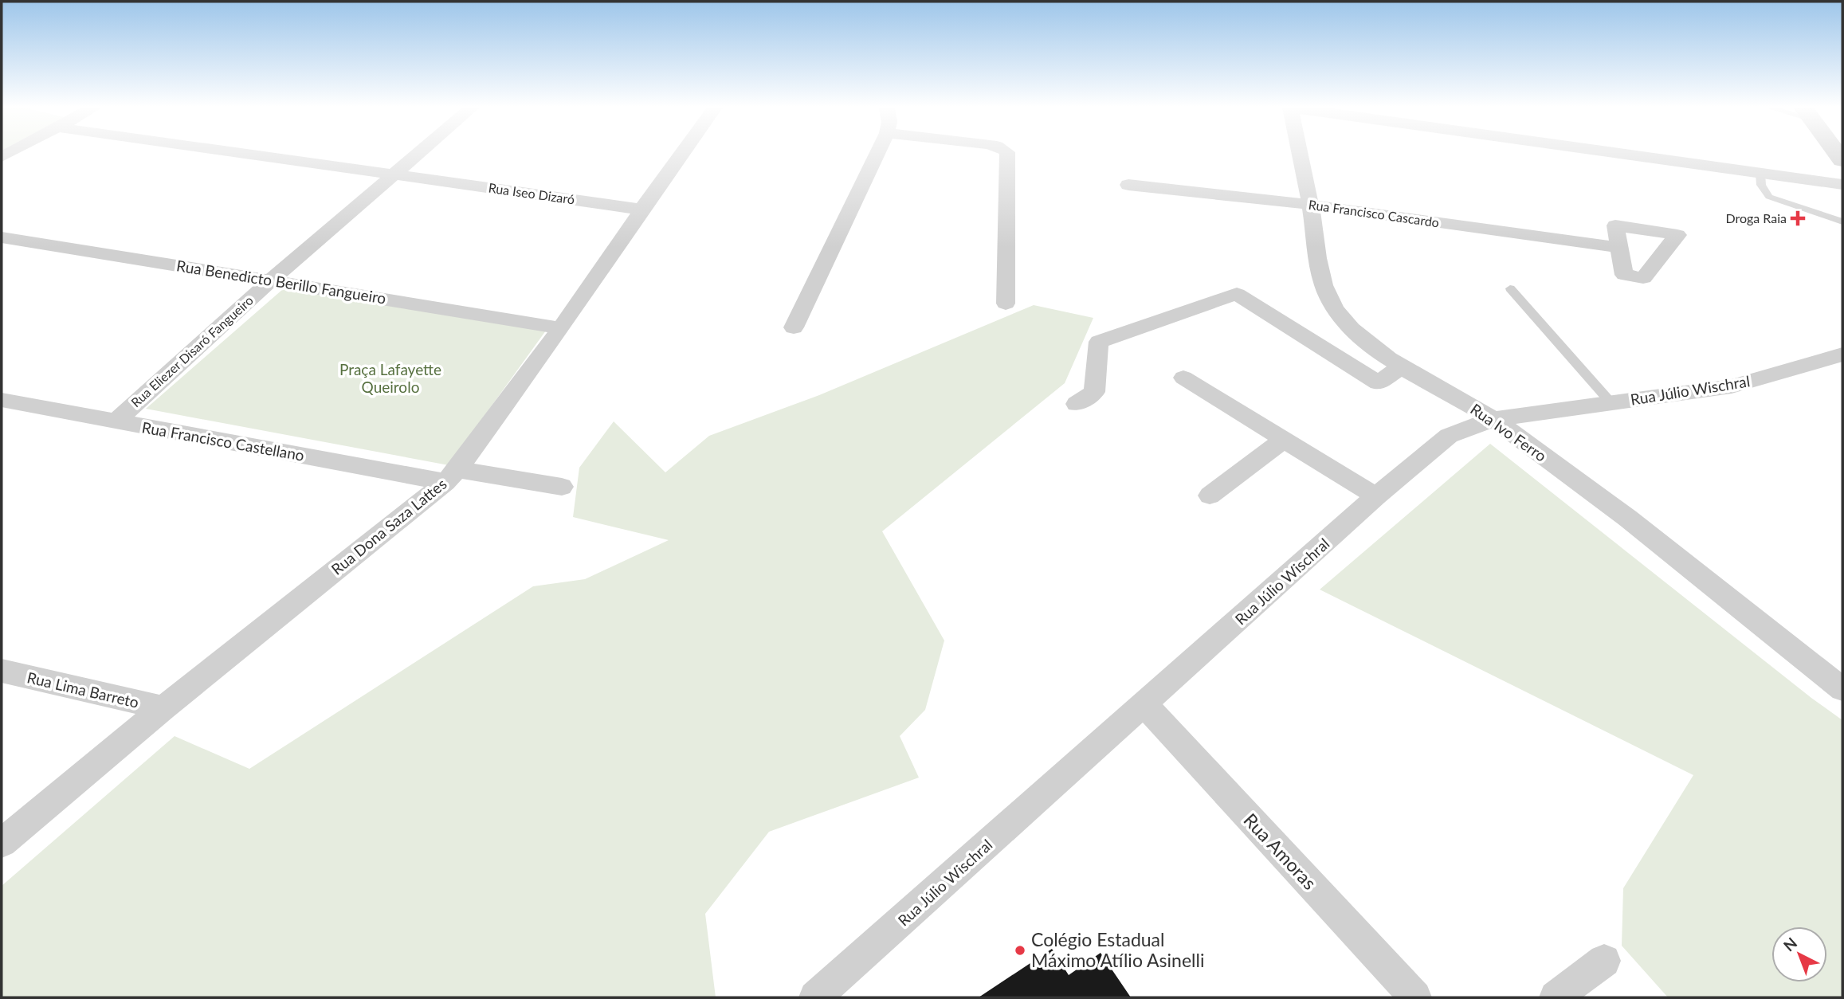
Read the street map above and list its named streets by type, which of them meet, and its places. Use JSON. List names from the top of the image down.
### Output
{
  "streets": {
    "street": [
      "Rua Iseo Dizaró",
      "Rua Francisco Cascardo",
      "Rua Benedicto Berillo Fangueiro",
      "Rua Eliezer Disaró Fangueiro",
      "Rua Júlio Wischral",
      "Rua Ivo Ferro",
      "Rua Francisco Castellano",
      "Rua Dona Saza Lattes",
      "Rua Lima Barreto",
      "Rua Amoras"
    ]
  },
  "crossings": [
    ["Rua Iseo Dizaró", "Rua Eliezer Disaró Fangueiro"],
    ["Rua Iseo Dizaró", "Rua Dona Saza Lattes"],
    ["Rua Francisco Cascardo", "Rua Ivo Ferro"],
    ["Rua Benedicto Berillo Fangueiro", "Rua Eliezer Disaró Fangueiro"],
    ["Rua Benedicto Berillo Fangueiro", "Rua Dona Saza Lattes"],
    ["Rua Eliezer Disaró Fangueiro", "Rua Francisco Castellano"],
    ["Rua Júlio Wischral", "Rua Ivo Ferro"],
    ["Rua Júlio Wischral", "Rua Amoras"],
    ["Rua Francisco Castellano", "Rua Dona Saza Lattes"],
    ["Rua Dona Saza Lattes", "Rua Lima Barreto"]
  ],
  "parks": ["Praça Lafayette Queirolo"],
  "places": {
    "health": ["Droga Raia"],
    "other": ["Colégio Estadual Máximo Atílio Asinelli"]
  },
  "north": "top left"
}
